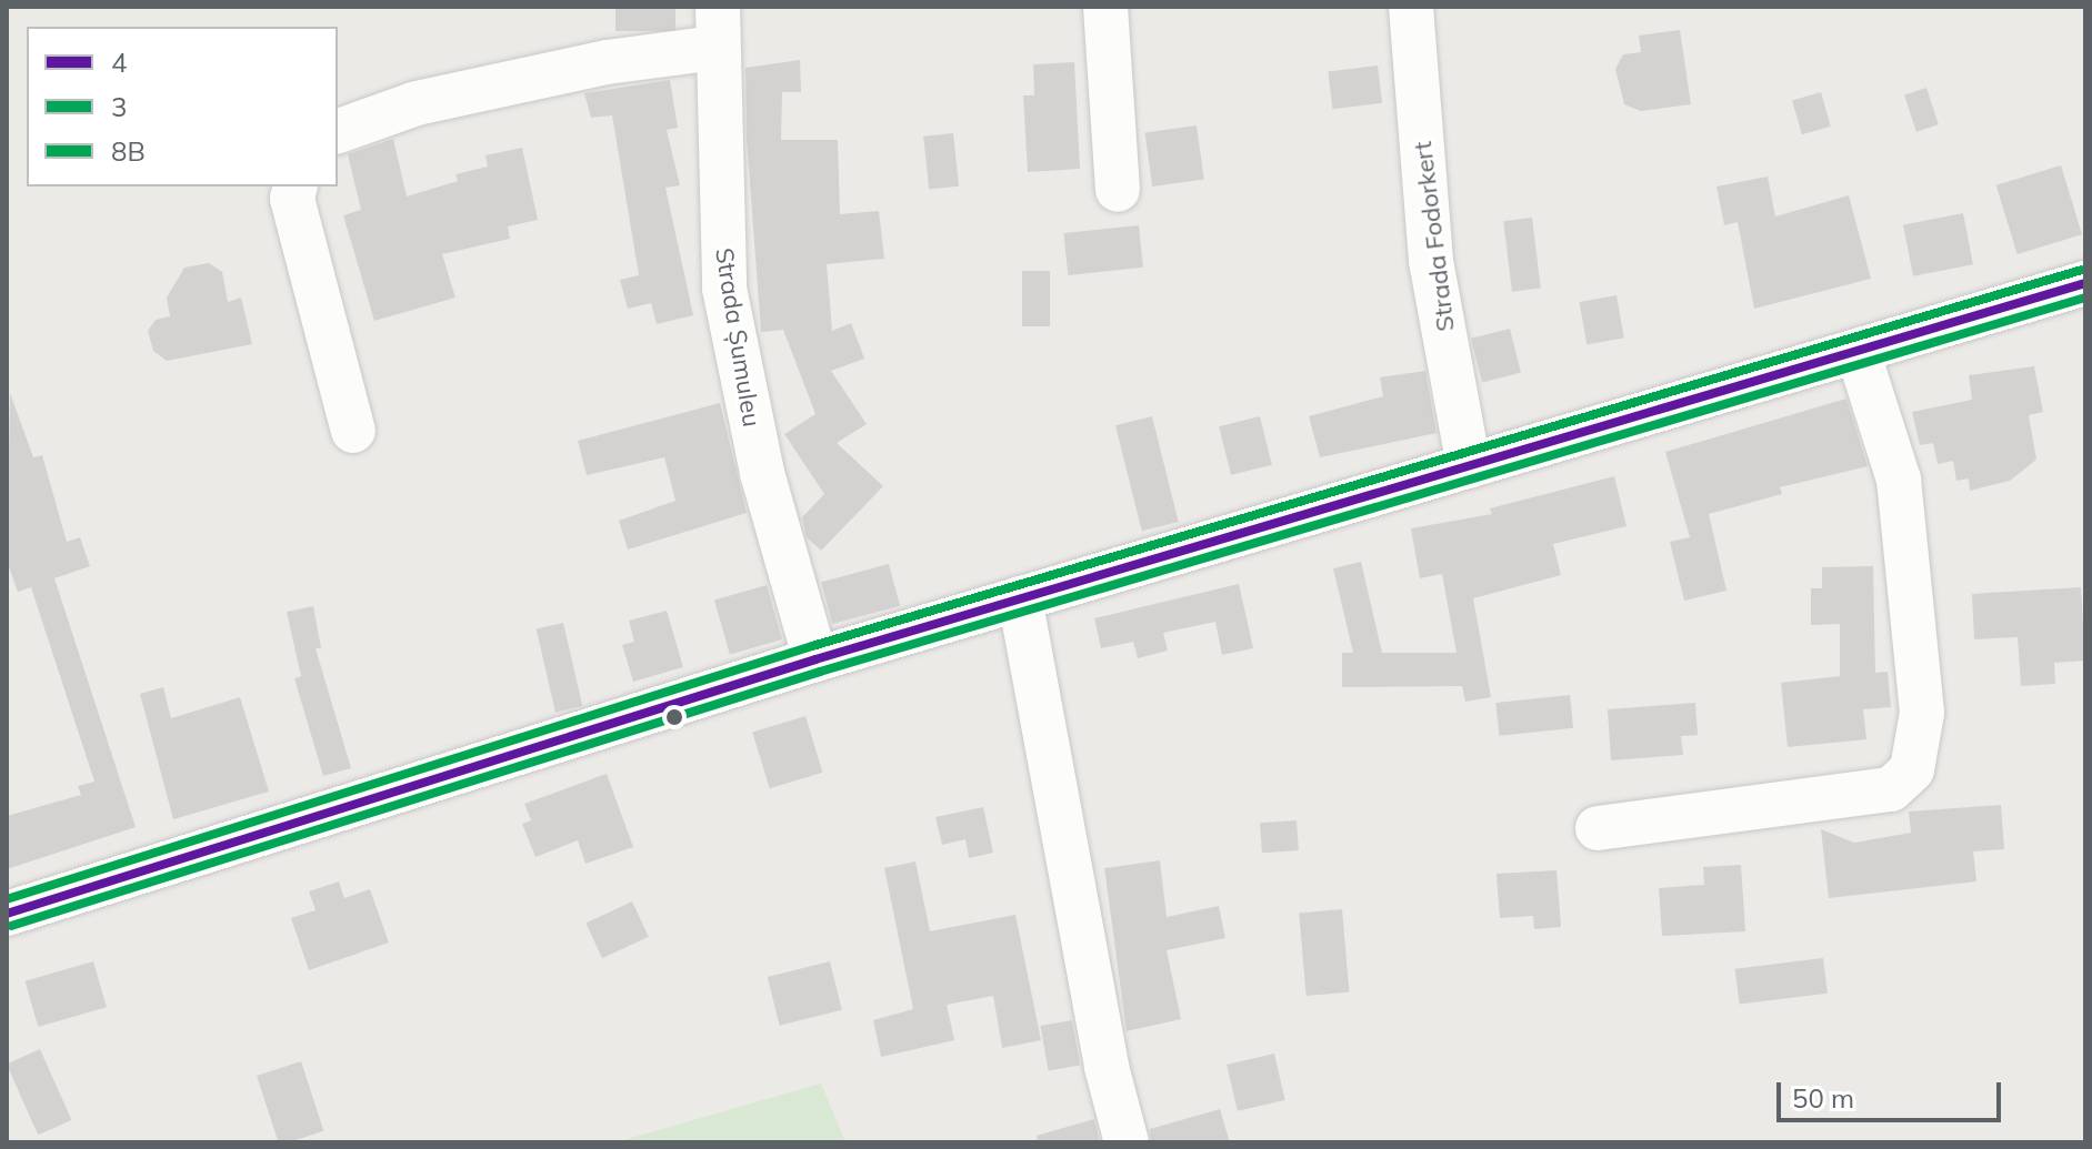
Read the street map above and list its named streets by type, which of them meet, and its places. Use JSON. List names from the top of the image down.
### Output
{
  "streets": {
    "street": ["Strada Fodorkert", "Strada Șumuleu"]
  },
  "lines": ["transit line 8B", "transit line 4", "transit line 3"],
  "legend": ["4", "3", "8B"],
  "scale_bar": "50 m"
}
